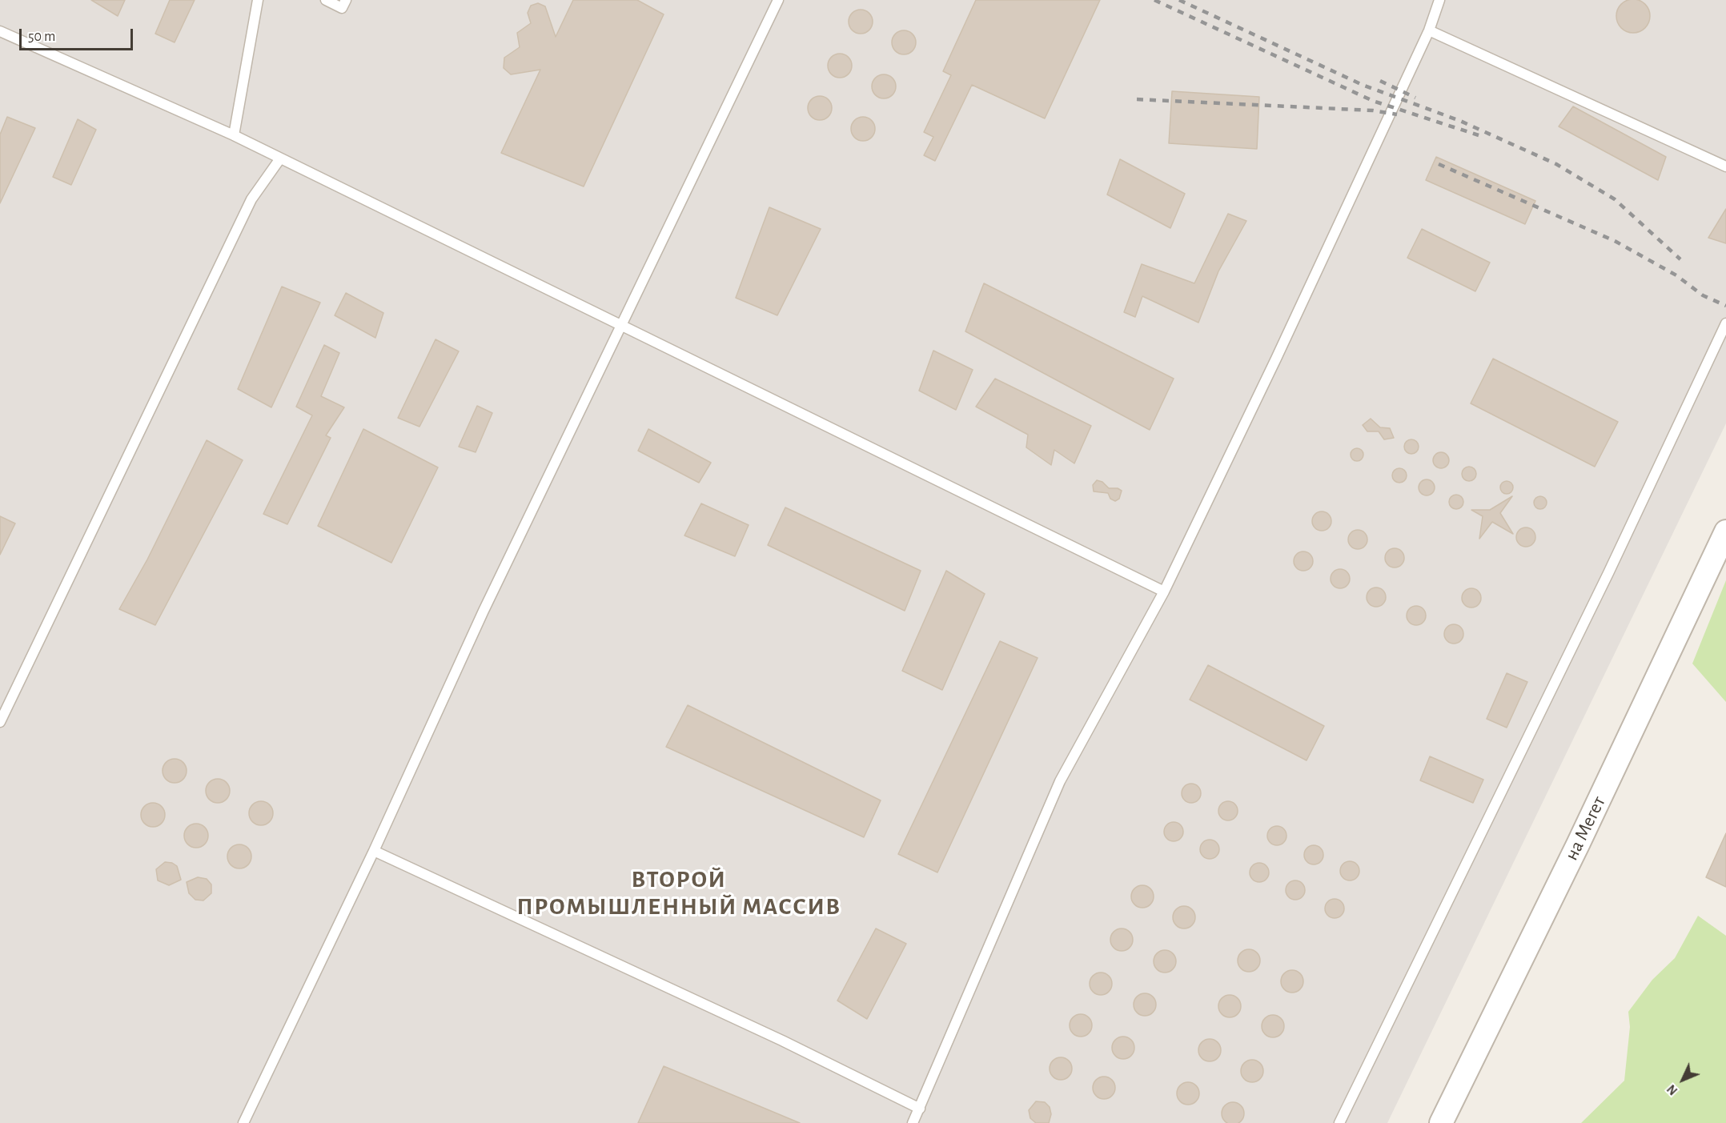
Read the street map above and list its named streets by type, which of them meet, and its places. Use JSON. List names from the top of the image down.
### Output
{
  "streets": {
    "street": ["на Мегет"]
  },
  "districts": ["ВТОРОЙ ПРОМЫШЛЕННЫЙ МАССИВ"],
  "scale_bar": "50 m",
  "north": "bottom left"
}
